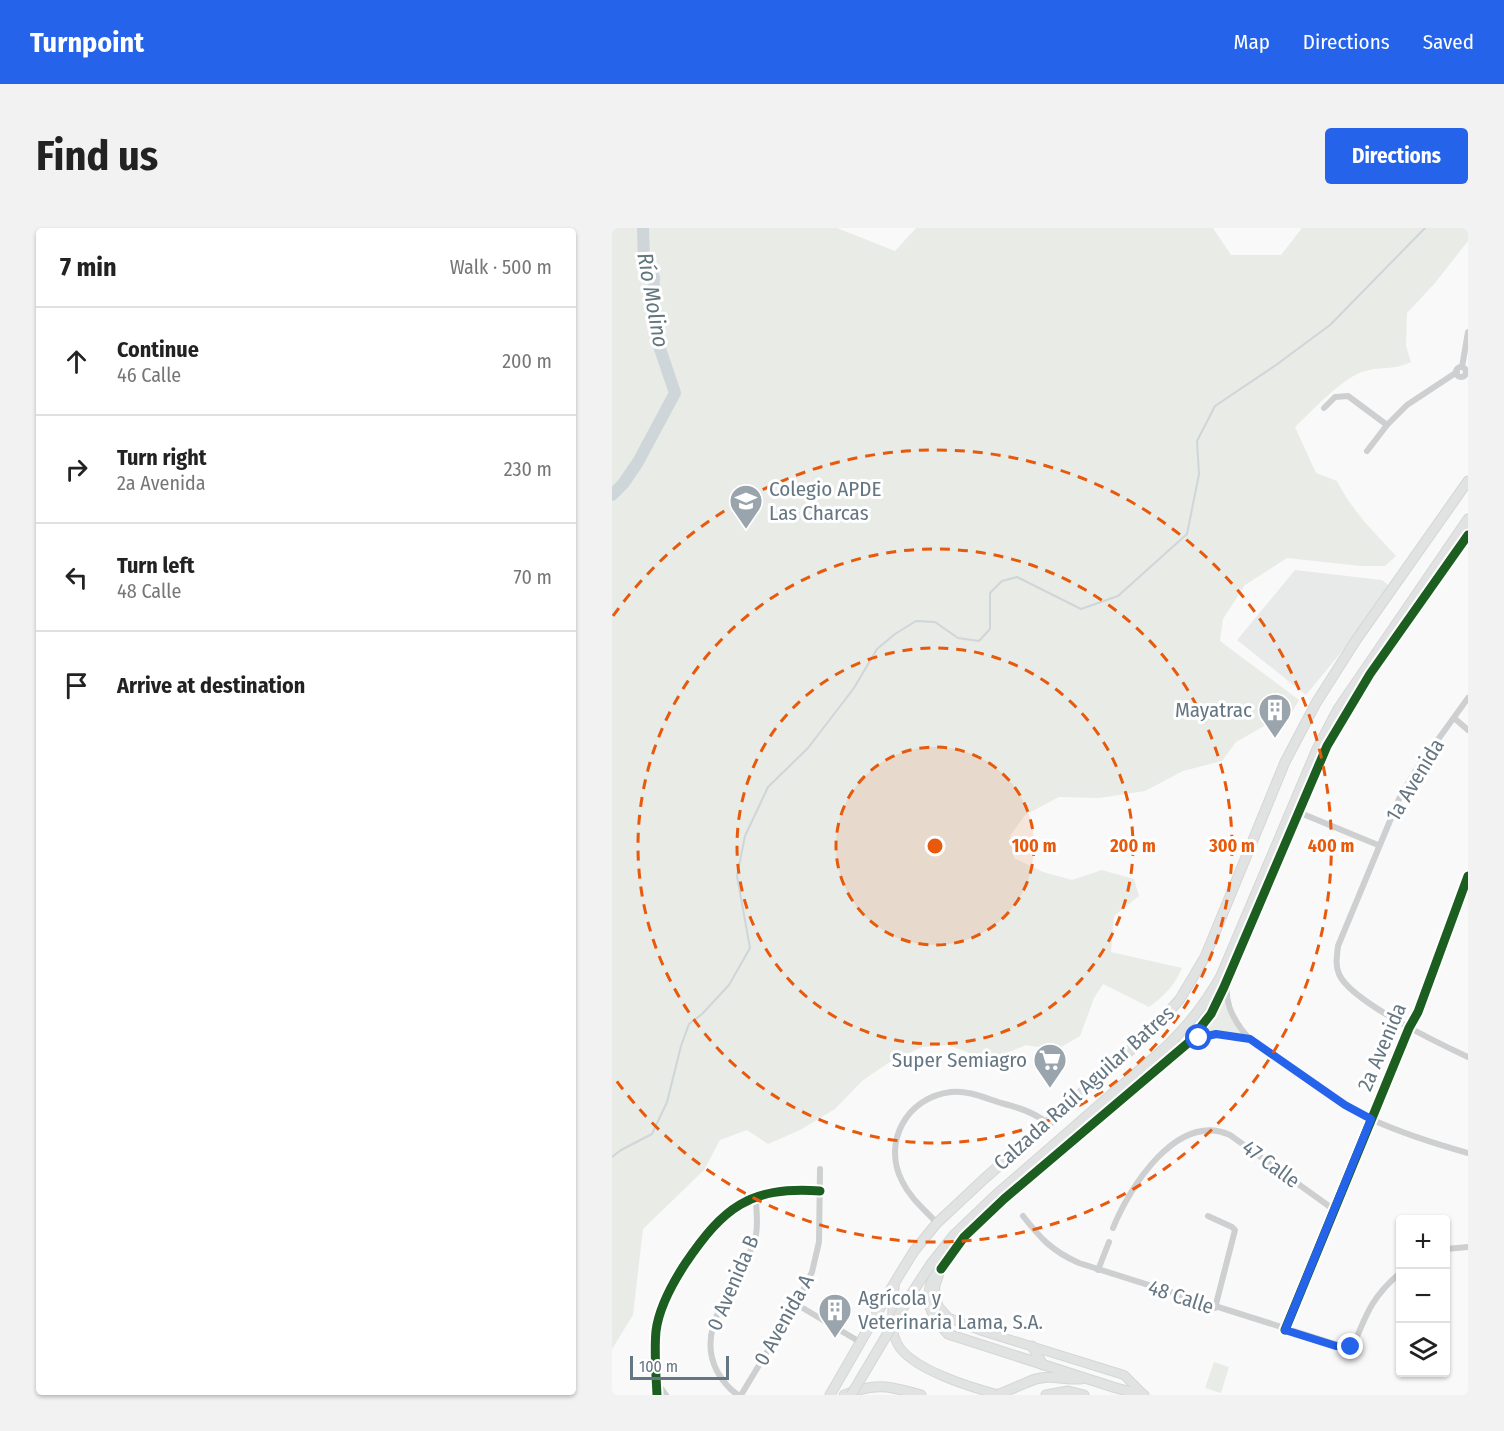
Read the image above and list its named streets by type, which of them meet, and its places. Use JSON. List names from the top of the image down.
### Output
{
  "streets": {
    "highway": ["Calzada Raúl Aguilar Batres"],
    "street": [
      "1a Avenida",
      "2a Avenida",
      "47 Calle",
      "0 Avenida B",
      "48 Calle",
      "0 Avenida A"
    ]
  },
  "crossings": [
    ["1a Avenida", "2a Avenida"],
    ["2a Avenida", "47 Calle"],
    ["2a Avenida", "48 Calle"],
    ["0 Avenida B", "0 Avenida A"]
  ],
  "water": ["Río Molino"],
  "places": {
    "school or university": ["Colegio APDE Las Charcas"],
    "building": ["Mayatrac", "Agrícola y Veterinaria Lama, S.A."],
    "supermarket": ["Super Semiagro"]
  },
  "scale_bar": "100 m",
  "page": {
    "header": "Turnpoint",
    "nav": ["Map", "Directions", "Saved"],
    "buttons": "Directions",
    "title": "Find us",
    "heading": ["7 min", "Walk · 500 m"],
    "list": [
      ["Continue", "46 Calle", "200 m"],
      ["Turn right", "2a Avenida", "230 m"],
      ["Turn left", "48 Calle", "70 m"],
      "Arrive at destination"
    ],
    "map_buttons": ["+", "−"],
    "scale": "100 m"
  },
  "rings": [
    "100 m",
    "200 m",
    "300 m",
    "400 m"
  ]
}
